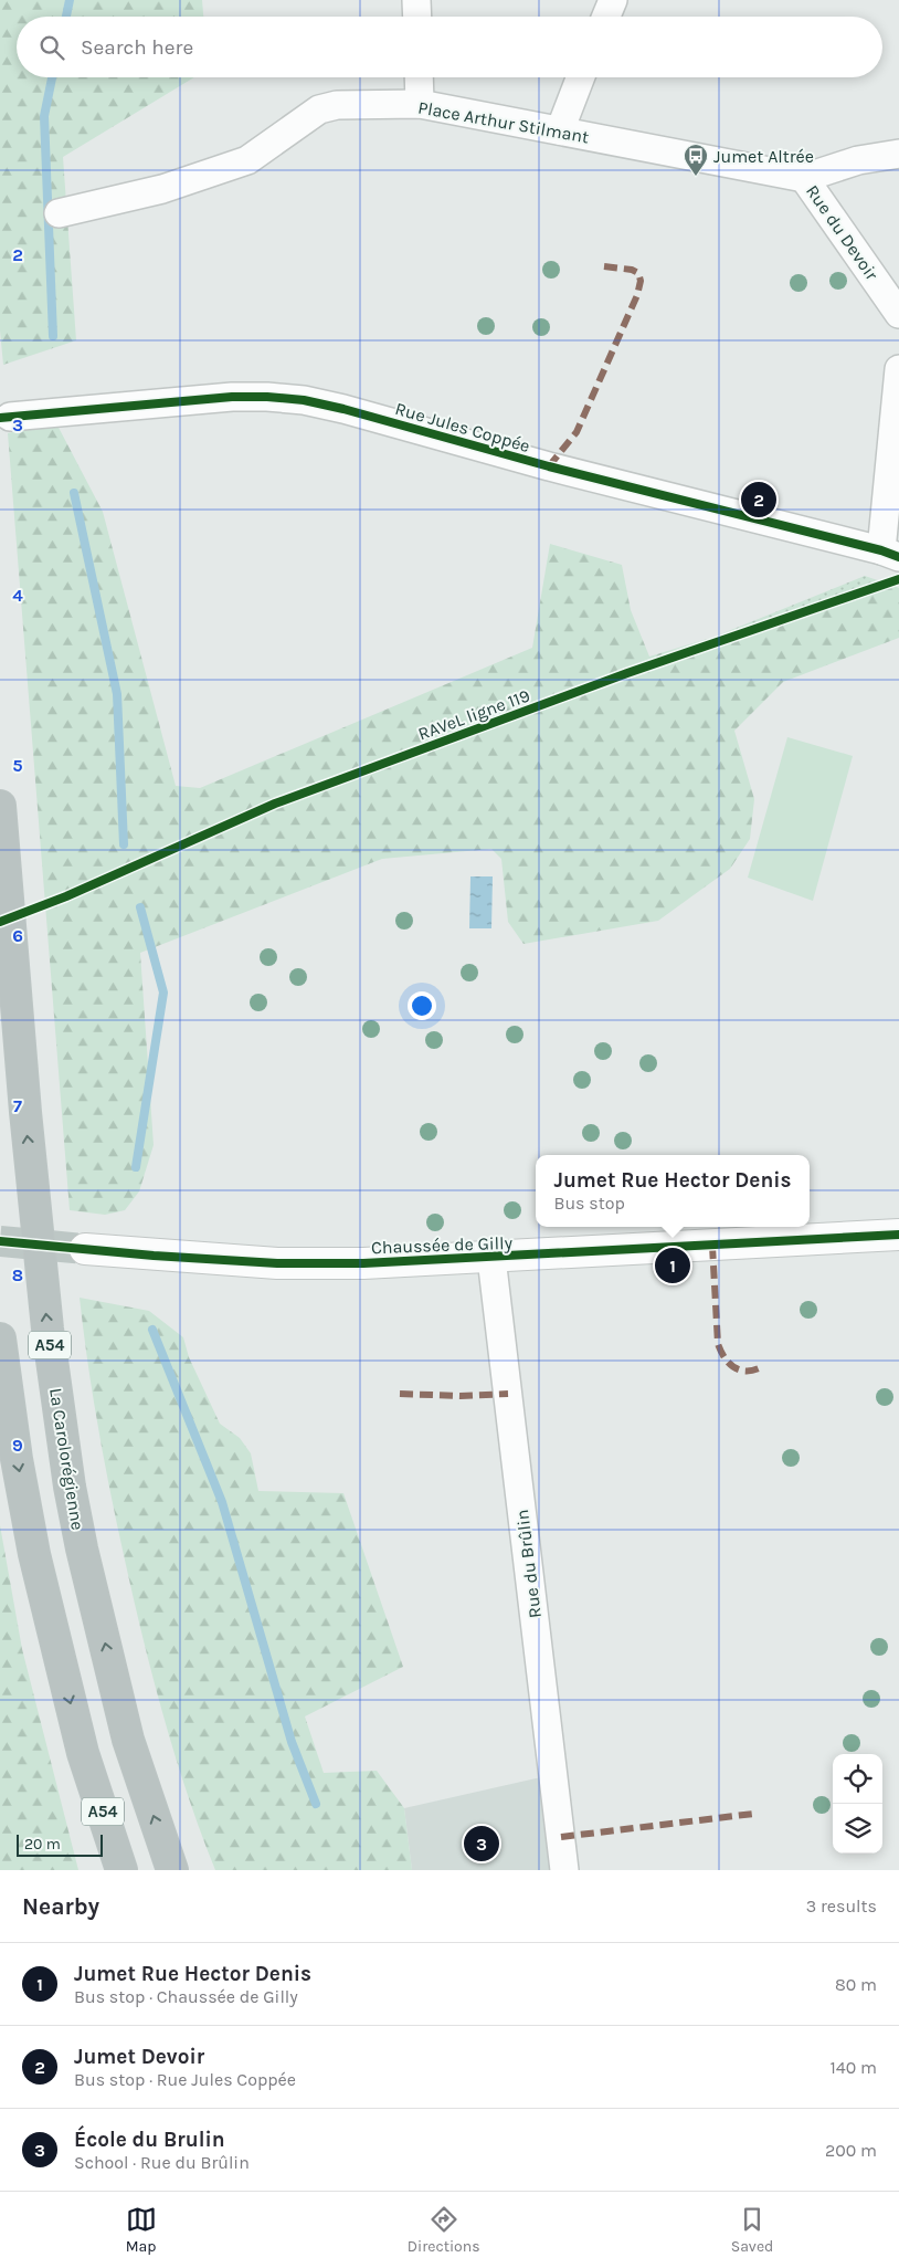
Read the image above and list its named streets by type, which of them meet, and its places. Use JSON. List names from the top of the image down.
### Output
{
  "streets": {
    "highway": ["A54", "La Carolorégienne"],
    "street": [
      "Place Arthur Stilmant",
      "Rue du Devoir",
      "Rue Jules Coppée",
      "Chaussée de Gilly",
      "Rue du Brûlin"
    ],
    "cycle path": ["RAVeL ligne 119"]
  },
  "crossings": [
    ["Place Arthur Stilmant", "Rue du Devoir"],
    ["Chaussée de Gilly", "Rue du Brûlin"]
  ],
  "places": {
    "bus stop": ["Jumet Altrée"]
  },
  "scale_bar": "20 m",
  "page": {
    "search": "Search here",
    "pins": ["2", "1", "3"],
    "popup": ["Jumet Rue Hector Denis", "Bus stop"],
    "scale": "20 m",
    "heading": ["Nearby", "3 results"],
    "list": [
      {
        "mark": "1",
        "name": "Jumet Rue Hector Denis",
        "note": "Bus stop · Chaussée de Gilly",
        "value": "80 m"
      },
      {
        "mark": "2",
        "name": "Jumet Devoir",
        "note": "Bus stop · Rue Jules Coppée",
        "value": "140 m"
      },
      {
        "mark": "3",
        "name": "École du Brulin",
        "note": "School · Rue du Brûlin",
        "value": "200 m"
      }
    ],
    "nav": ["Map", "Directions", "Saved"]
  },
  "grid": {
    "rows": [
      "2",
      "3",
      "4",
      "5",
      "6",
      "7",
      "8",
      "9"
    ]
  }
}
